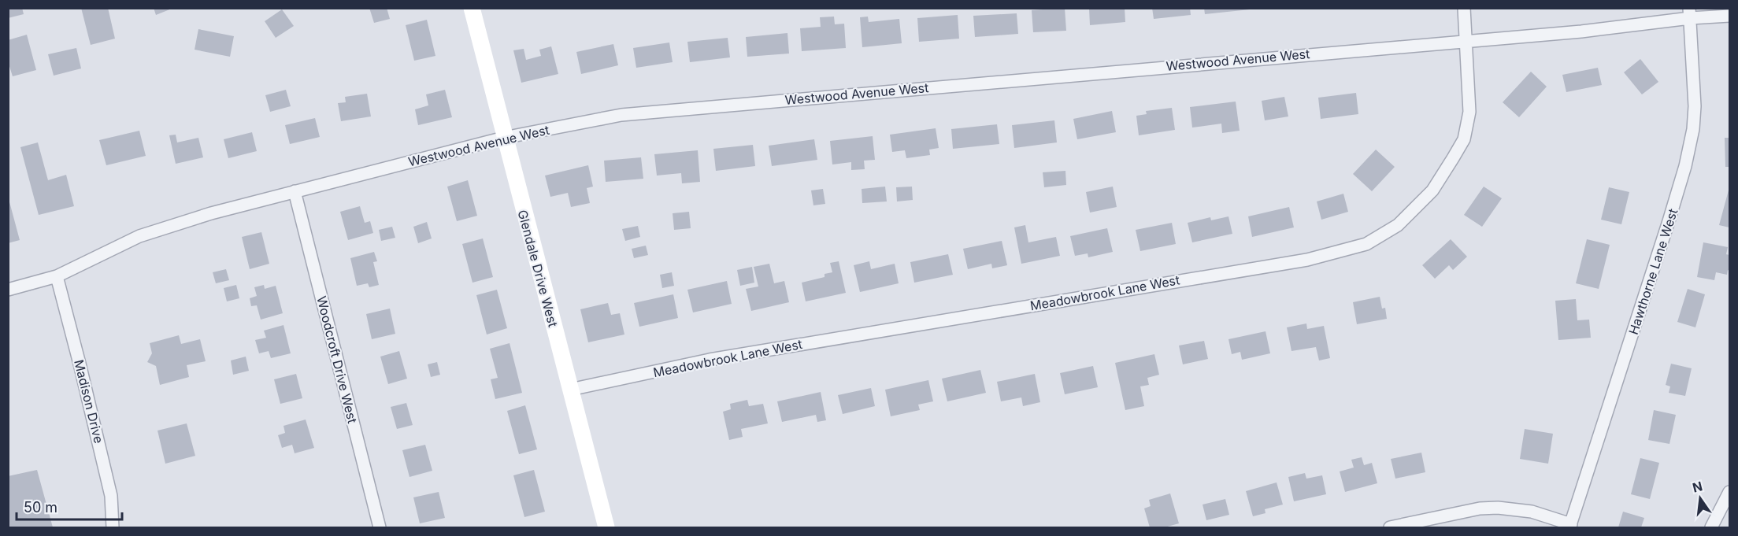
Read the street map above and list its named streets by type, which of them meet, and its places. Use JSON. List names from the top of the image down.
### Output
{
  "streets": {
    "street": [
      "Westwood Avenue West",
      "Glendale Drive West",
      "Hawthorne Lane West",
      "Meadowbrook Lane West",
      "Woodcroft Drive West",
      "Madison Drive"
    ]
  },
  "crossings": [
    ["Westwood Avenue West", "Glendale Drive West"],
    ["Westwood Avenue West", "Hawthorne Lane West"],
    ["Westwood Avenue West", "Meadowbrook Lane West"],
    ["Westwood Avenue West", "Woodcroft Drive West"],
    ["Westwood Avenue West", "Madison Drive"],
    ["Glendale Drive West", "Meadowbrook Lane West"]
  ],
  "scale_bar": "50 m",
  "north": "top"
}
